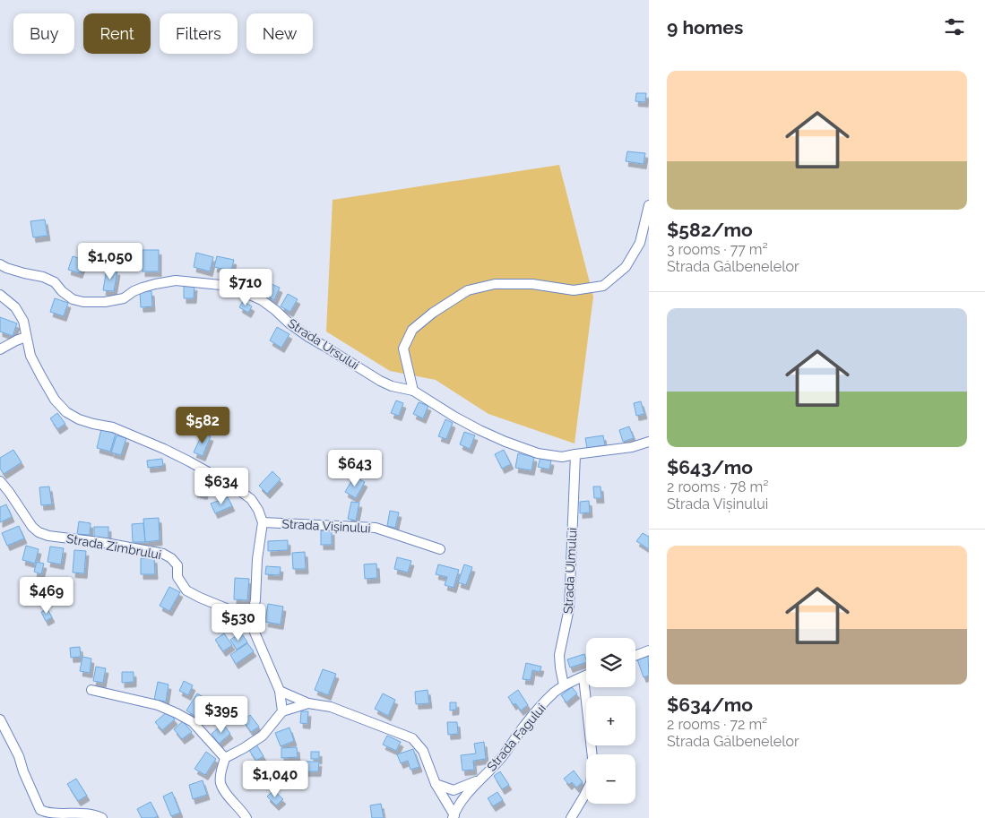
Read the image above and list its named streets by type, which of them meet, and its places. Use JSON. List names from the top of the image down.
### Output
{
  "streets": {
    "street": [
      "Strada Ursului",
      "Strada Vișinului",
      "Strada Zimbrului",
      "Strada Ulmului",
      "Strada Fagului"
    ]
  },
  "crossings": [
    ["Strada Ursului", "Strada Ulmului"],
    ["Strada Ulmului", "Strada Fagului"]
  ],
  "page": {
    "heading": "9 homes",
    "chip": [
      "Buy",
      "Rent",
      "Filters",
      "New"
    ],
    "list": [
      {
        "name": "$582/mo",
        "note": "3 rooms · 77 m² · Strada Gălbenelelor"
      },
      {
        "name": "$643/mo",
        "note": "2 rooms · 78 m² · Strada Vișinului"
      },
      {
        "name": "$634/mo",
        "note": "2 rooms · 72 m² · Strada Gălbenelelor"
      }
    ],
    "price": [
      "$1,050",
      "$710",
      "$582",
      "$643",
      "$634",
      "$469",
      "$530",
      "$395",
      "$1,040"
    ],
    "map_buttons": ["+", "−"]
  }
}
